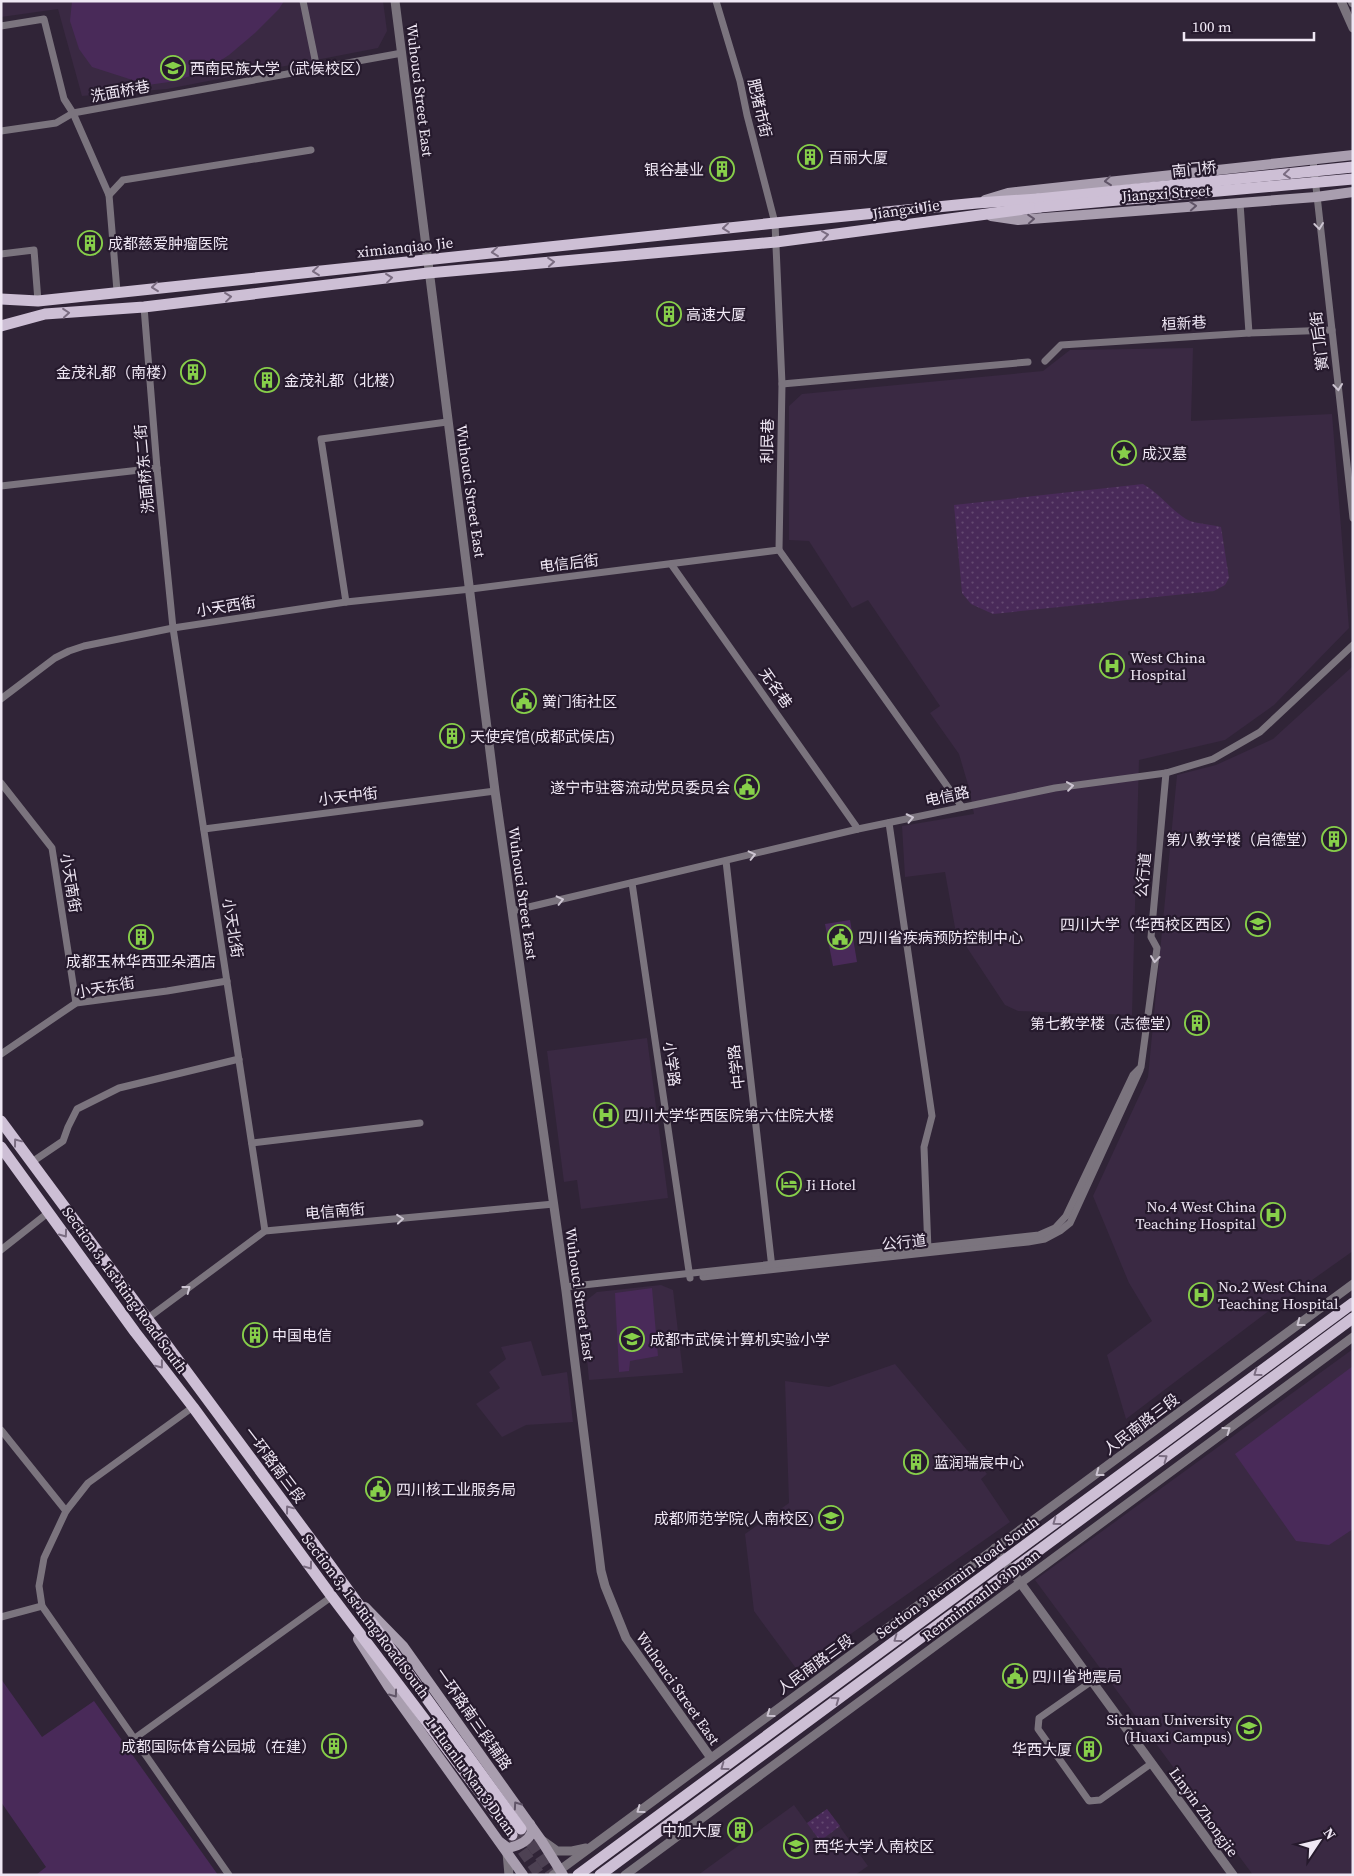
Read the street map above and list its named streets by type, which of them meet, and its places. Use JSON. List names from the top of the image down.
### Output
{
  "streets": {
    "main road": [
      "南门桥",
      "Jiangxi Street",
      "Jiangxi Jie",
      "ximianqiao Jie",
      "Section 3, 1st Ring Road South",
      "一环路南三段",
      "Section 3 Renmin Road South",
      "1 Huanlu Nan 3 Duan"
    ],
    "street": [
      "Wuhouci Street East",
      "洗面桥巷",
      "肥猪市街",
      "桓新巷",
      "黉门后街",
      "利民巷",
      "洗面桥东二街",
      "电信后街",
      "小天西街",
      "无名巷",
      "小天中街",
      "电信路",
      "公行道",
      "小天南街",
      "小天北街",
      "小天东街",
      "小学路",
      "中学路",
      "电信南街",
      "人民南路三段",
      "Renminnanlu 3 Duan",
      "Linyin Zhongjie"
    ]
  },
  "crossings": [
    ["Wuhouci Street East", "洗面桥巷"],
    ["Wuhouci Street East", "ximianqiao Jie"],
    ["Wuhouci Street East", "电信后街"],
    ["Wuhouci Street East", "小天西街"],
    ["Wuhouci Street East", "小天中街"],
    ["Wuhouci Street East", "电信路"],
    ["Wuhouci Street East", "公行道"],
    ["Wuhouci Street East", "电信南街"],
    ["Wuhouci Street East", "人民南路三段"],
    ["肥猪市街", "Jiangxi Jie"],
    ["肥猪市街", "ximianqiao Jie"],
    ["肥猪市街", "利民巷"],
    ["南门桥", "Jiangxi Jie"],
    ["Jiangxi Street", "Jiangxi Jie"],
    ["Jiangxi Street", "黉门后街"],
    ["Jiangxi Jie", "ximianqiao Jie"],
    ["Jiangxi Jie", "利民巷"],
    ["ximianqiao Jie", "利民巷"],
    ["ximianqiao Jie", "洗面桥东二街"],
    ["桓新巷", "黉门后街"],
    ["洗面桥东二街", "小天西街"],
    ["洗面桥东二街", "小天北街"],
    ["电信后街", "小天西街"],
    ["电信后街", "无名巷"],
    ["小天西街", "小天北街"],
    ["无名巷", "电信路"],
    ["小天中街", "小天北街"],
    ["电信路", "公行道"],
    ["电信路", "小学路"],
    ["电信路", "中学路"],
    ["公行道", "小学路"],
    ["公行道", "中学路"],
    ["小天南街", "小天东街"],
    ["小天北街", "小天东街"],
    ["小天北街", "电信南街"],
    ["Section 3, 1st Ring Road South", "一环路南三段"],
    ["Section 3, 1st Ring Road South", "1 Huanlu Nan 3 Duan"],
    ["人民南路三段", "Linyin Zhongjie"],
    ["Section 3 Renmin Road South", "Linyin Zhongjie"],
    ["Renminnanlu 3 Duan", "Linyin Zhongjie"]
  ],
  "one_way": [
    "黉门后街",
    "电信路",
    "公行道",
    "电信南街",
    "Section 3, 1st Ring Road South",
    "人民南路三段",
    "一环路南三段",
    "Renminnanlu 3 Duan",
    "1 Huanlu Nan 3 Duan"
  ],
  "places": {
    "school or university": [
      "西南民族大学（武侯校区）",
      "四川大学（华西校区西区）",
      "成都市武侯计算机实验小学",
      "成都师范学院(人南校区)",
      "Sichuan University (Huaxi Campus)",
      "西华大学人南校区"
    ],
    "building": [
      "百丽大厦",
      "银谷基业",
      "成都慈爱肿瘤医院",
      "高速大厦",
      "金茂礼都（南楼）",
      "金茂礼都（北楼）",
      "天使宾馆(成都武侯店)",
      "第八教学楼（启德堂）",
      "成都玉林华西亚朵酒店",
      "第七教学楼（志德堂）",
      "中国电信",
      "蓝润瑞宸中心",
      "成都国际体育公园城（在建）",
      "华西大厦",
      "中加大厦"
    ],
    "place": ["成汉墓"],
    "hospital": [
      "West China Hospital",
      "四川大学华西医院第六住院大楼",
      "No.4 West China Teaching Hospital",
      "No.2 West China Teaching Hospital"
    ],
    "public building": [
      "黉门街社区",
      "遂宁市驻蓉流动党员委员会",
      "四川省疾病预防控制中心",
      "四川核工业服务局",
      "四川省地震局"
    ],
    "hotel": ["Ji Hotel"]
  },
  "scale_bar": "100 m",
  "north": "top right"
}
